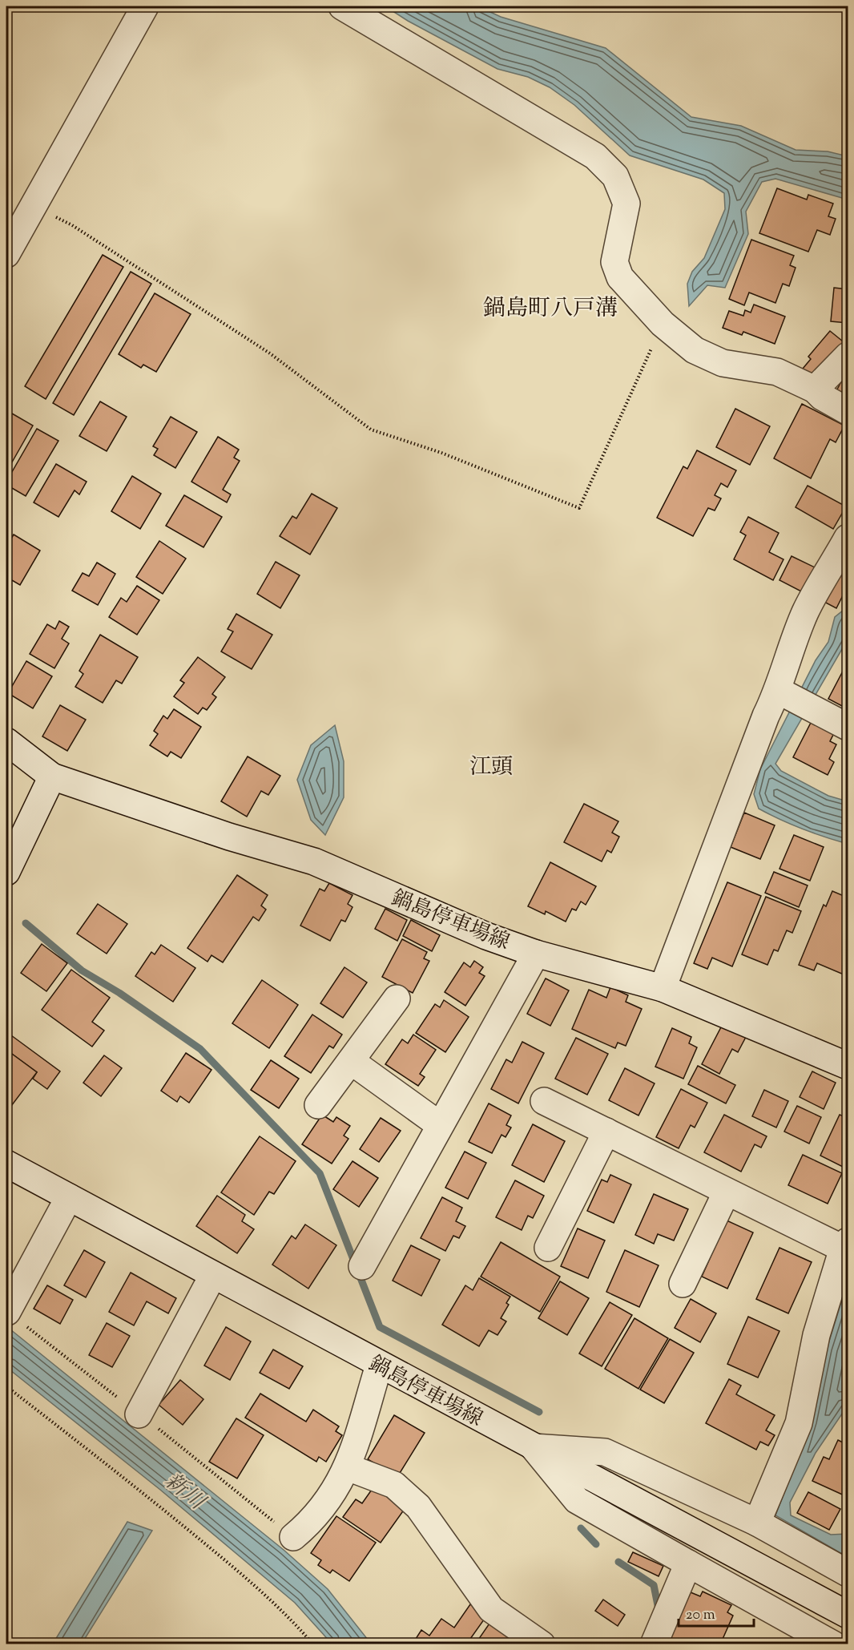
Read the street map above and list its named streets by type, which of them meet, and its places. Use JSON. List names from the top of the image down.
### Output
{
  "streets": {
    "street": ["鍋島停車場線"]
  },
  "districts": ["鍋島町八戸溝", "江頭"],
  "water": ["新川"],
  "scale_bar": "20 m"
}
